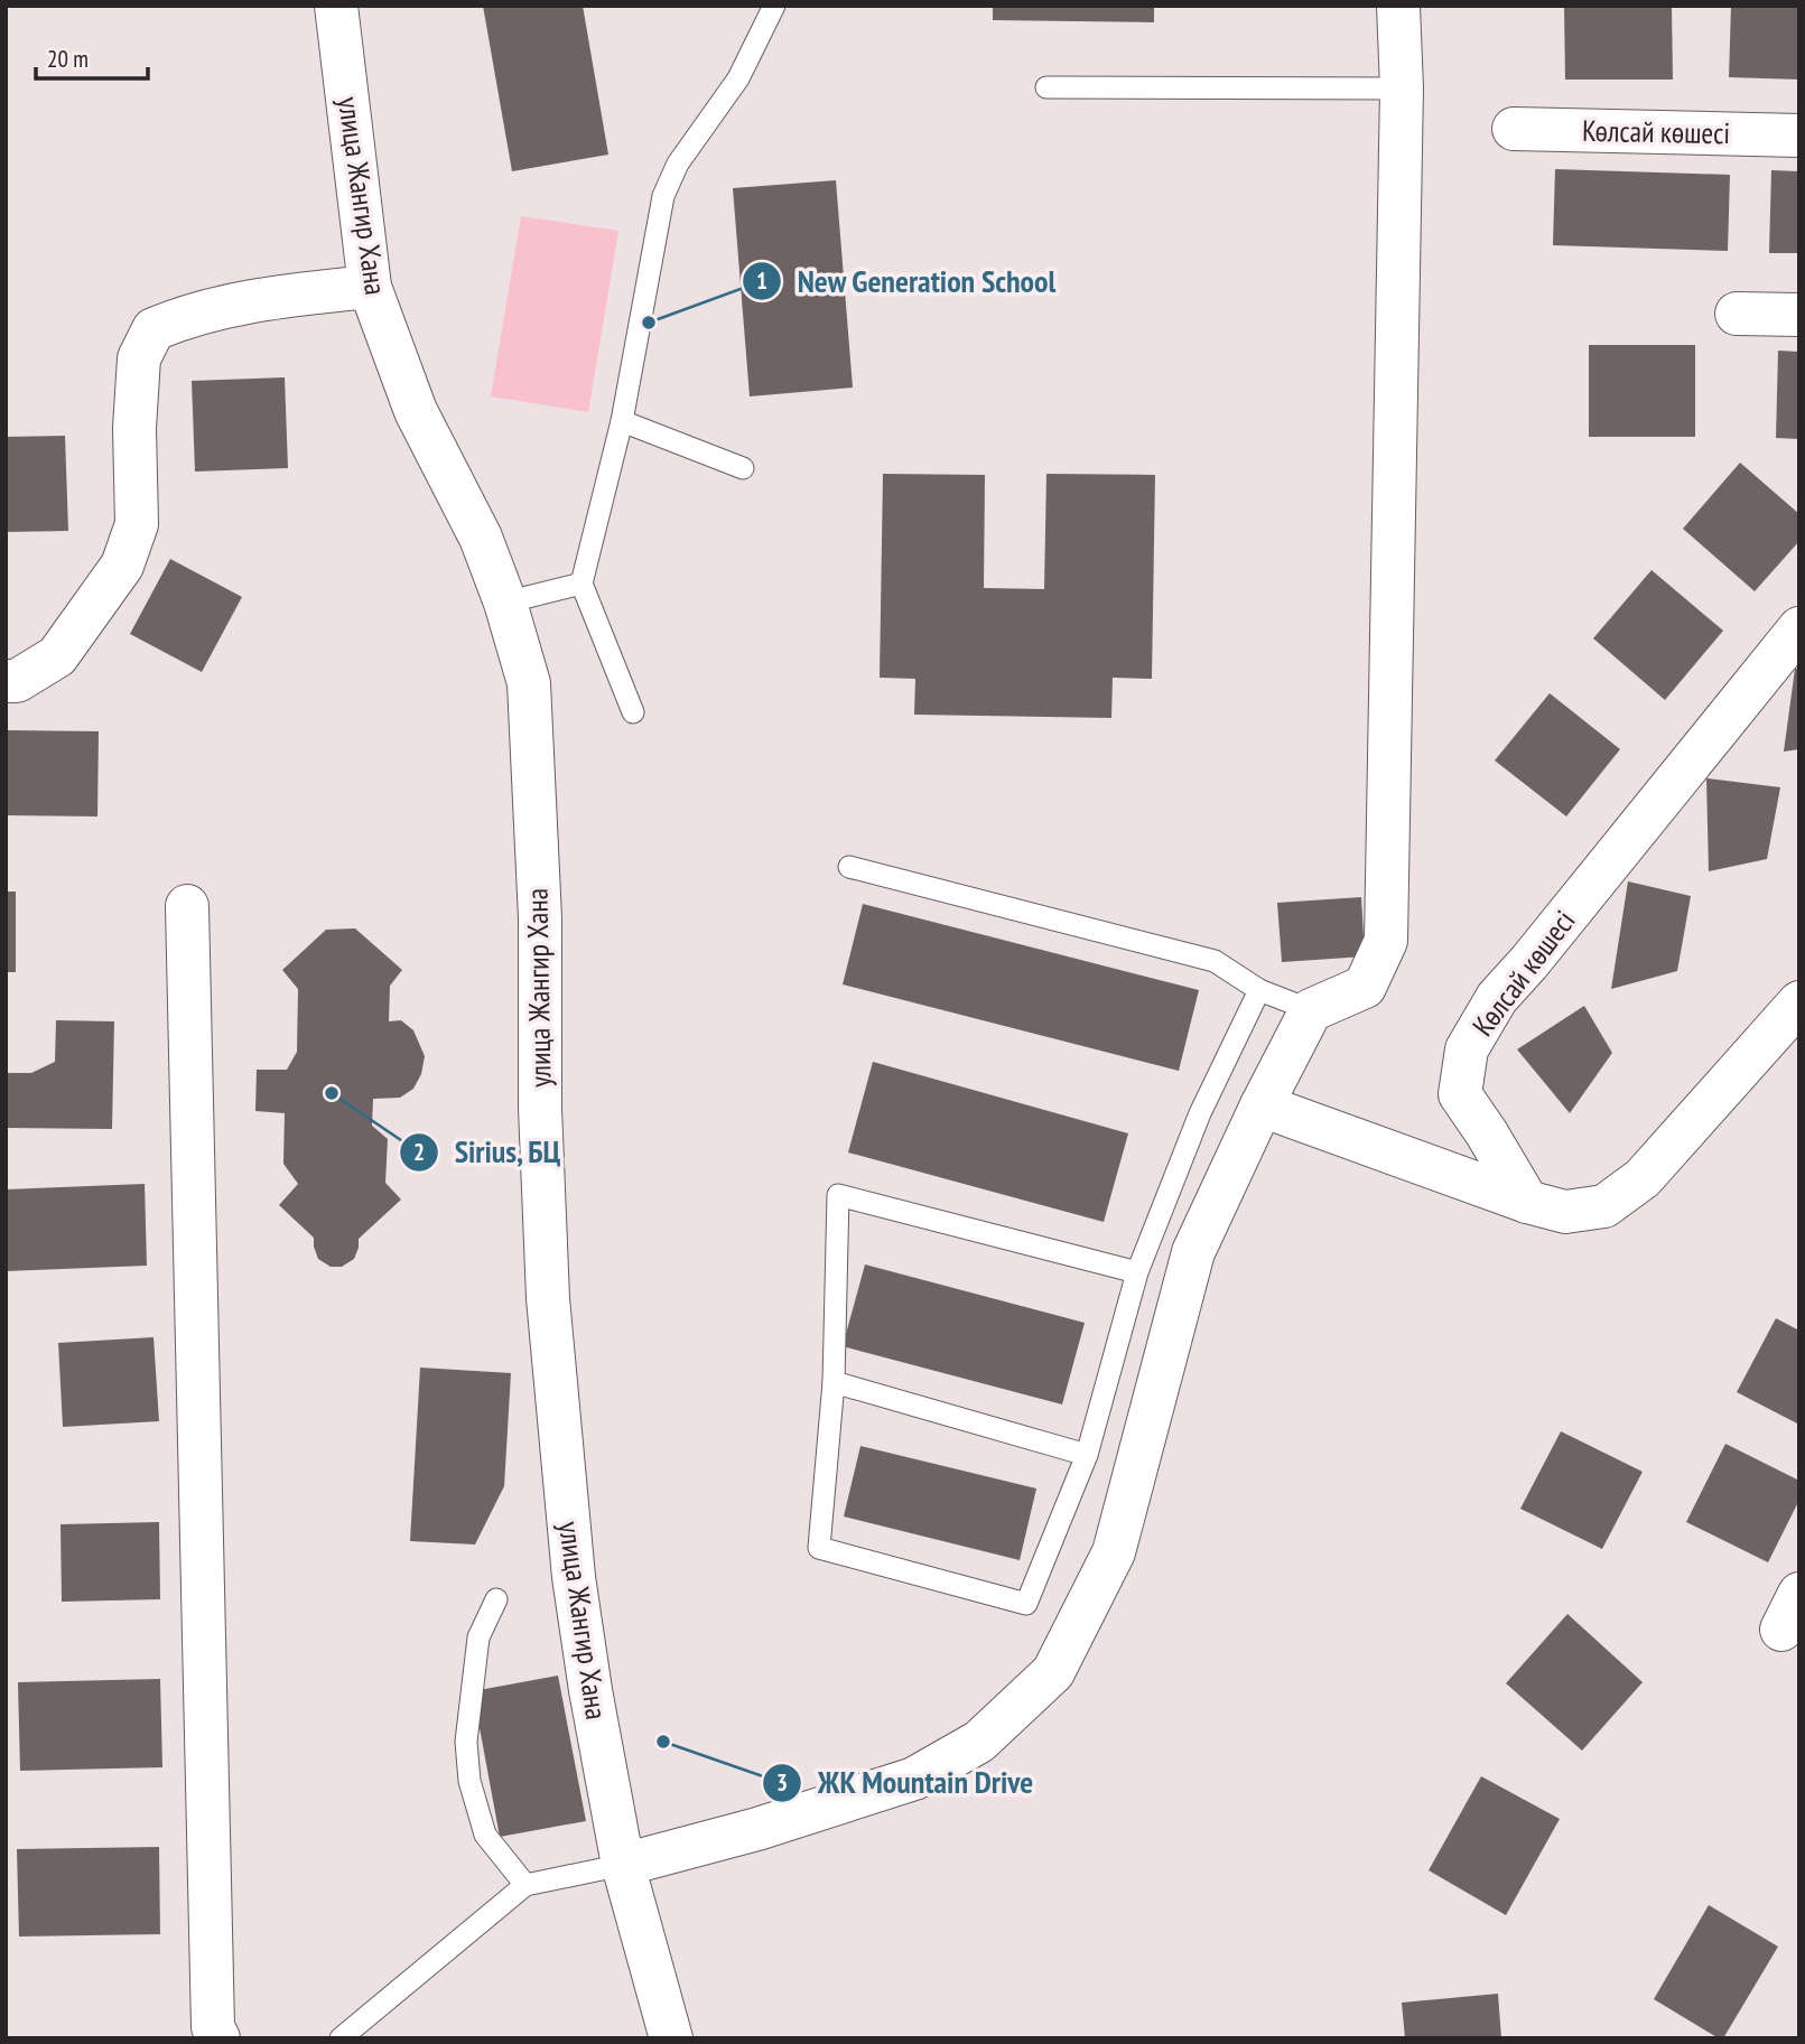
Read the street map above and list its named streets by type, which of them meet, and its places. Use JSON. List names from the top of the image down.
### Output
{
  "streets": {
    "street": ["Көлсай көшесі", "улица Жангир Хана"]
  },
  "places": ["New Generation School", "Sirius, БЦ", "ЖК Mountain Drive"],
  "scale_bar": "20 m"
}
